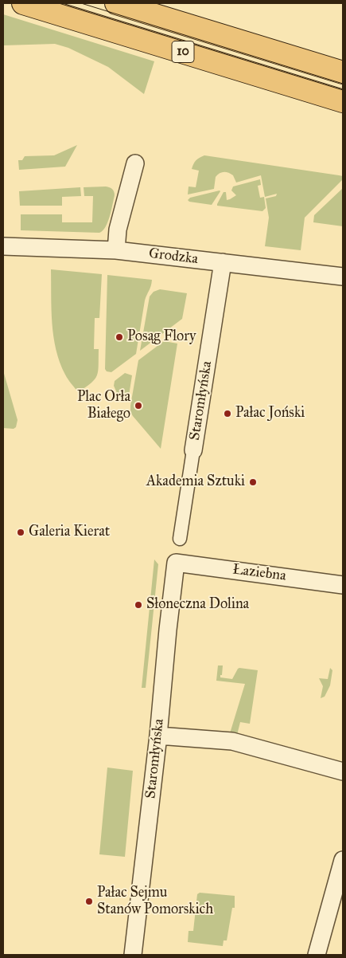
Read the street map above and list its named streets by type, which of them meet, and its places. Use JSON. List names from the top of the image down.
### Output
{
  "streets": {
    "main road": ["10"],
    "street": ["Grodzka", "Staromłyńska", "Łaziebna"]
  },
  "crossings": [
    ["Grodzka", "Staromłyńska"],
    ["Staromłyńska", "Łaziebna"]
  ],
  "places": [
    "Posąg Flory",
    "Plac Orła Białego",
    "Pałac Joński",
    "Akademia Sztuki",
    "Galeria Kierat",
    "Słoneczna Dolina",
    "Pałac Sejmu Stanów Pomorskich"
  ]
}
